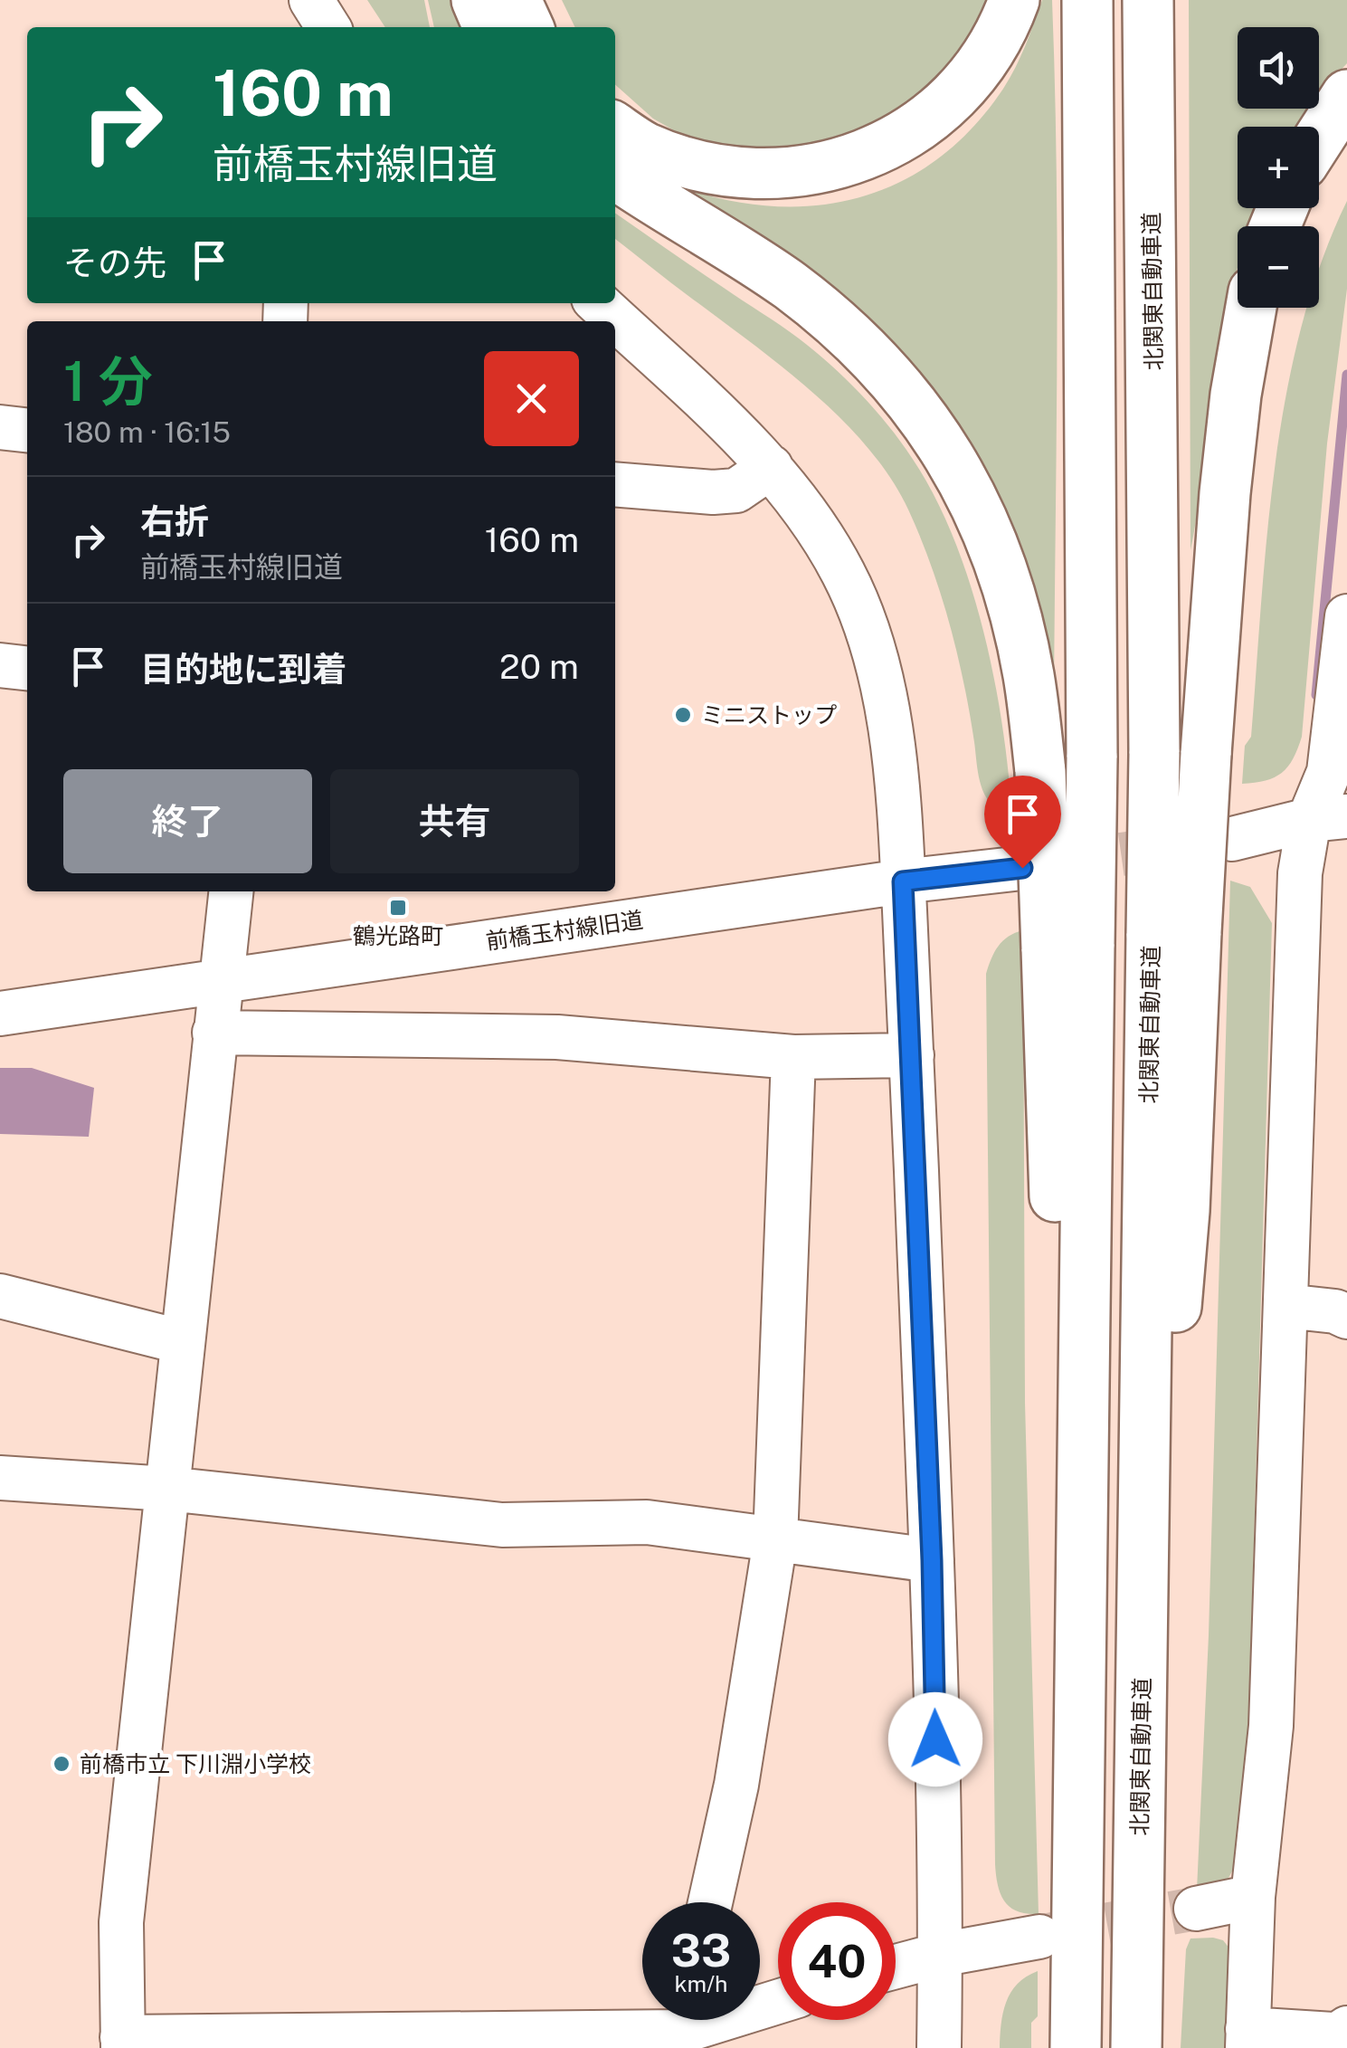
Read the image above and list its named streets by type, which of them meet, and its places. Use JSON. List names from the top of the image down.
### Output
{
  "streets": {
    "highway": ["北関東自動車道"],
    "street": ["前橋玉村線旧道"]
  },
  "places": {
    "other": ["ミニストップ", "前橋市立 下川淵小学校"],
    "transit": ["鶴光路町"]
  },
  "page": {
    "map_buttons": ["+", "−"],
    "turn": ["160 m", "前橋玉村線旧道"],
    "then": "その先",
    "heading": ["1 分", "180 m · 16:15"],
    "list": [
      {
        "name": "右折",
        "note": "前橋玉村線旧道",
        "value": "160 m"
      },
      {
        "name": "目的地に到着",
        "value": "20 m"
      }
    ],
    "buttons": ["終了", "共有"],
    "speed": "33 km/h",
    "limit": "40"
  }
}
